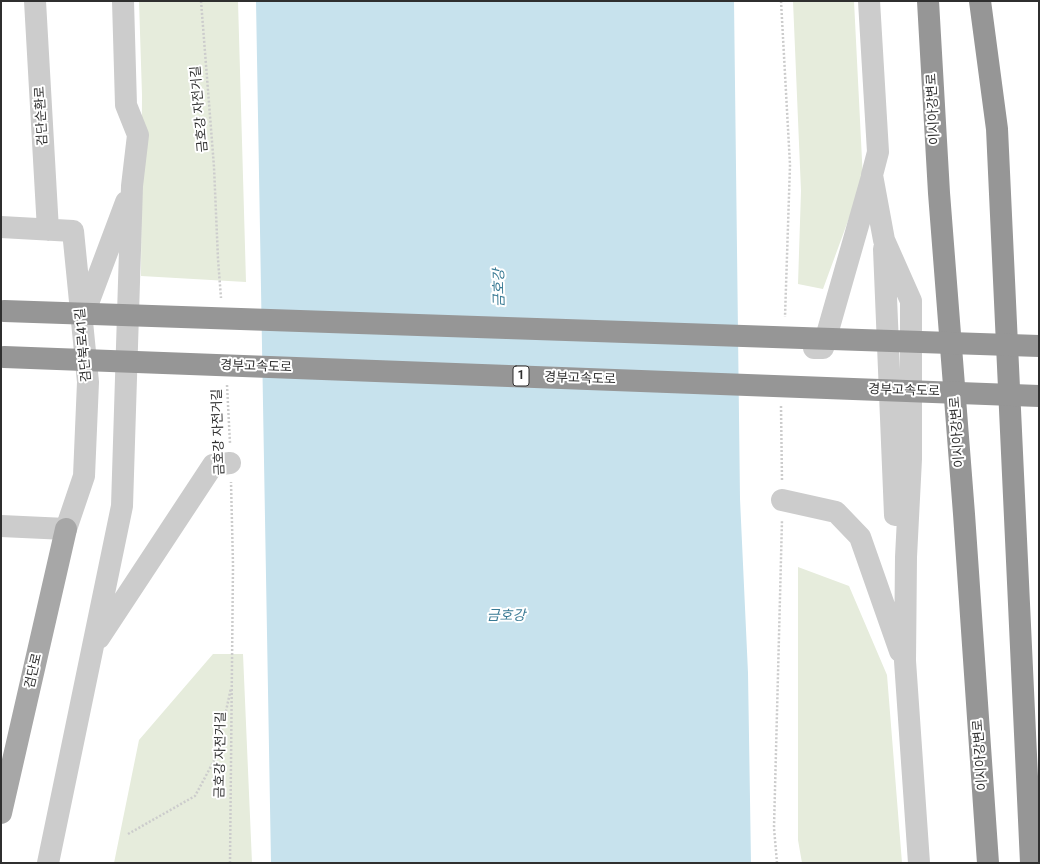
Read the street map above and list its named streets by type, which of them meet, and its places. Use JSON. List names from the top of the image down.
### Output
{
  "streets": {
    "highway": ["이시아강변로", "경부고속도로", "1"],
    "main road": ["검단로"],
    "street": ["검단순환로", "검단북로41길"],
    "path": ["금호강 자전거길"]
  },
  "crossings": [
    ["검단순환로", "검단북로41길"],
    ["검단북로41길", "검단로"]
  ],
  "water": ["금호강"]
}
